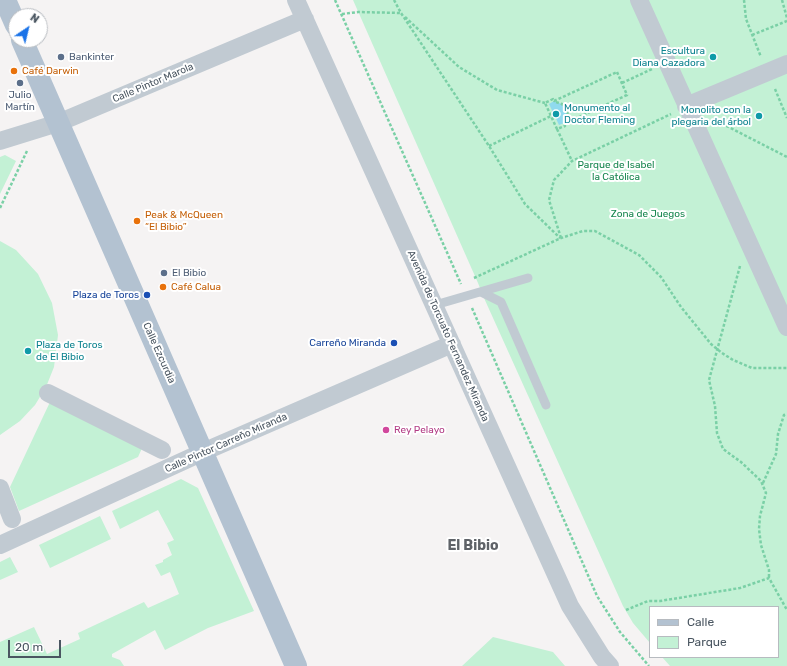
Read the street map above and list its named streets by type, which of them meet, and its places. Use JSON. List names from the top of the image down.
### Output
{
  "streets": {
    "main road": ["Calle Ezcurdia"],
    "street": ["Calle Pintor Marola", "Avenida de Torcuato Fernandez Miranda", "Calle Pintor Carreño Miranda"]
  },
  "crossings": [
    ["Calle Pintor Marola", "Avenida de Torcuato Fernandez Miranda"],
    ["Calle Pintor Marola", "Calle Ezcurdia"],
    ["Avenida de Torcuato Fernandez Miranda", "Calle Pintor Carreño Miranda"],
    ["Calle Ezcurdia", "Calle Pintor Carreño Miranda"]
  ],
  "districts": ["El Bibio"],
  "parks": ["Parque de Isabel la Católica", "Zona de Juegos"],
  "places": [
    "Bankinter",
    "Escultura Diana Cazadora",
    "Café Darwin",
    "Julio Martín",
    "Monumento al Doctor Fleming",
    "Monolito con la plegaria del árbol",
    "Peak & McQueen “El Bibio”",
    "El Bibio",
    "Café Calua",
    "Plaza de Toros",
    "Carreño Miranda",
    "Plaza de Toros de El Bibio",
    "Rey Pelayo"
  ],
  "legend": ["Calle", "Parque"],
  "scale_bar": "20 m",
  "north": "top right"
}
